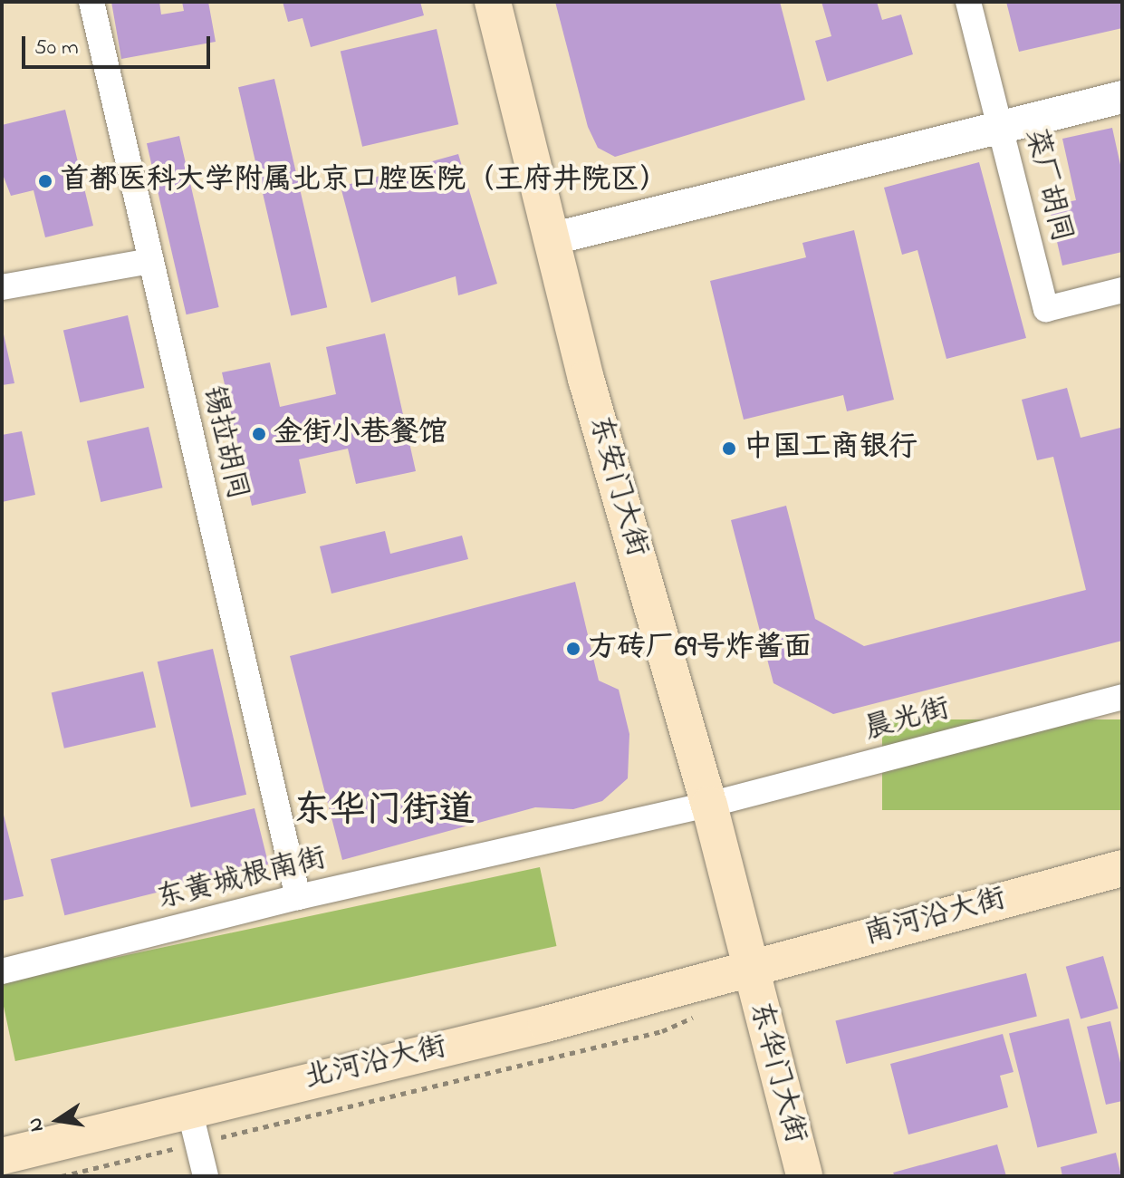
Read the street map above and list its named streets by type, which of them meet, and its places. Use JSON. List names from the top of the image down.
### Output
{
  "streets": {
    "main road": [
      "东安门大街",
      "南河沿大街",
      "北河沿大街",
      "东华门大街"
    ],
    "street": [
      "菜厂胡同",
      "锡拉胡同",
      "晨光街",
      "东黄城根南街"
    ]
  },
  "crossings": [
    ["锡拉胡同", "东黄城根南街"],
    ["东安门大街", "晨光街"],
    ["东安门大街", "东黄城根南街"],
    ["东安门大街", "南河沿大街"],
    ["东安门大街", "北河沿大街"],
    ["东安门大街", "东华门大街"],
    ["晨光街", "东黄城根南街"],
    ["南河沿大街", "北河沿大街"],
    ["南河沿大街", "东华门大街"],
    ["北河沿大街", "东华门大街"]
  ],
  "districts": ["东华门街道"],
  "places": [
    "首都医科大学附属北京口腔医院（王府井院区）",
    "金街小巷餐馆",
    "中国工商银行",
    "方砖厂69号炸酱面"
  ],
  "scale_bar": "50 m",
  "north": "left"
}
